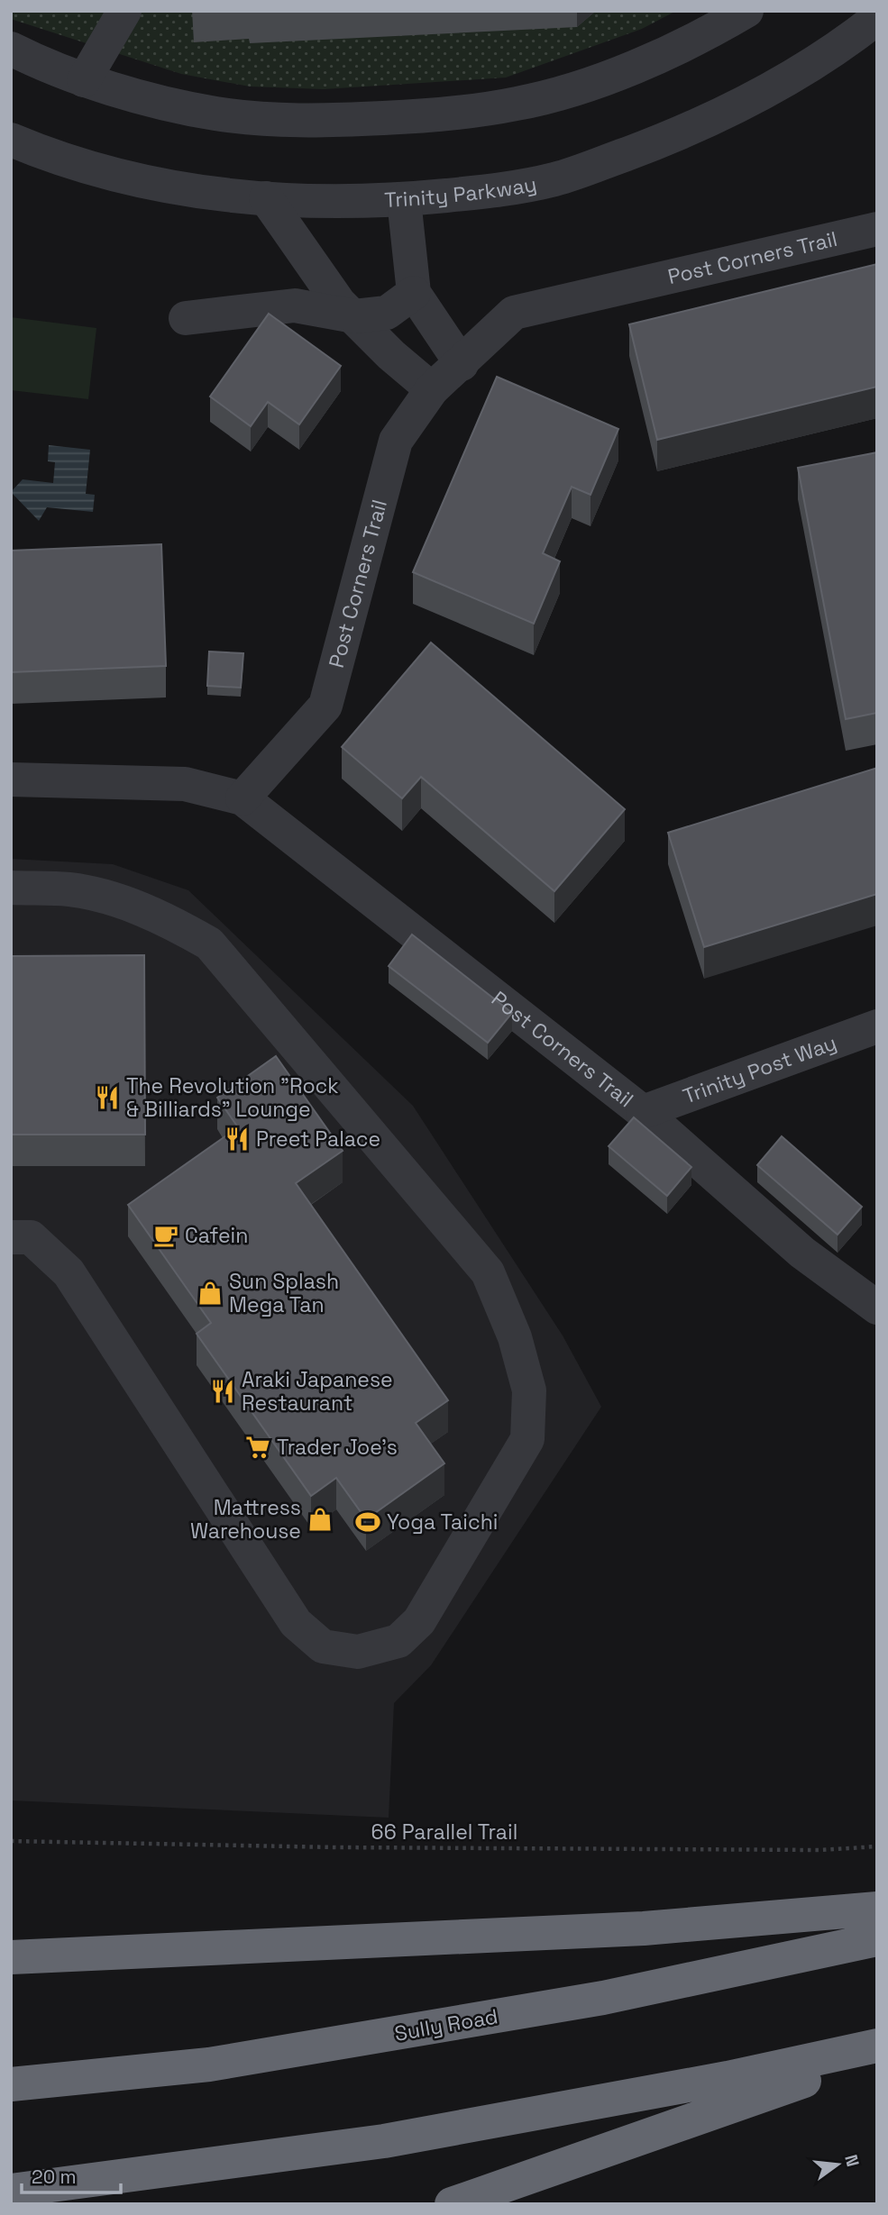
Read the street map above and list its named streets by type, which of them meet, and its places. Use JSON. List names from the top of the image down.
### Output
{
  "streets": {
    "highway": ["Sully Road"],
    "street": ["Trinity Parkway", "Post Corners Trail", "Trinity Post Way"],
    "path": ["66 Parallel Trail"]
  },
  "crossings": [
    ["Post Corners Trail", "Trinity Post Way"]
  ],
  "places": {
    "restaurant": ["The Revolution \"Rock & Billiards\" Lounge", "Preet Palace", "Araki Japanese Restaurant"],
    "cafe": ["Cafein"],
    "shop": ["Sun Splash Mega Tan", "Mattress Warehouse"],
    "supermarket": ["Trader Joe's"],
    "sports": ["Yoga Taichi"]
  },
  "scale_bar": "20 m",
  "north": "right"
}
